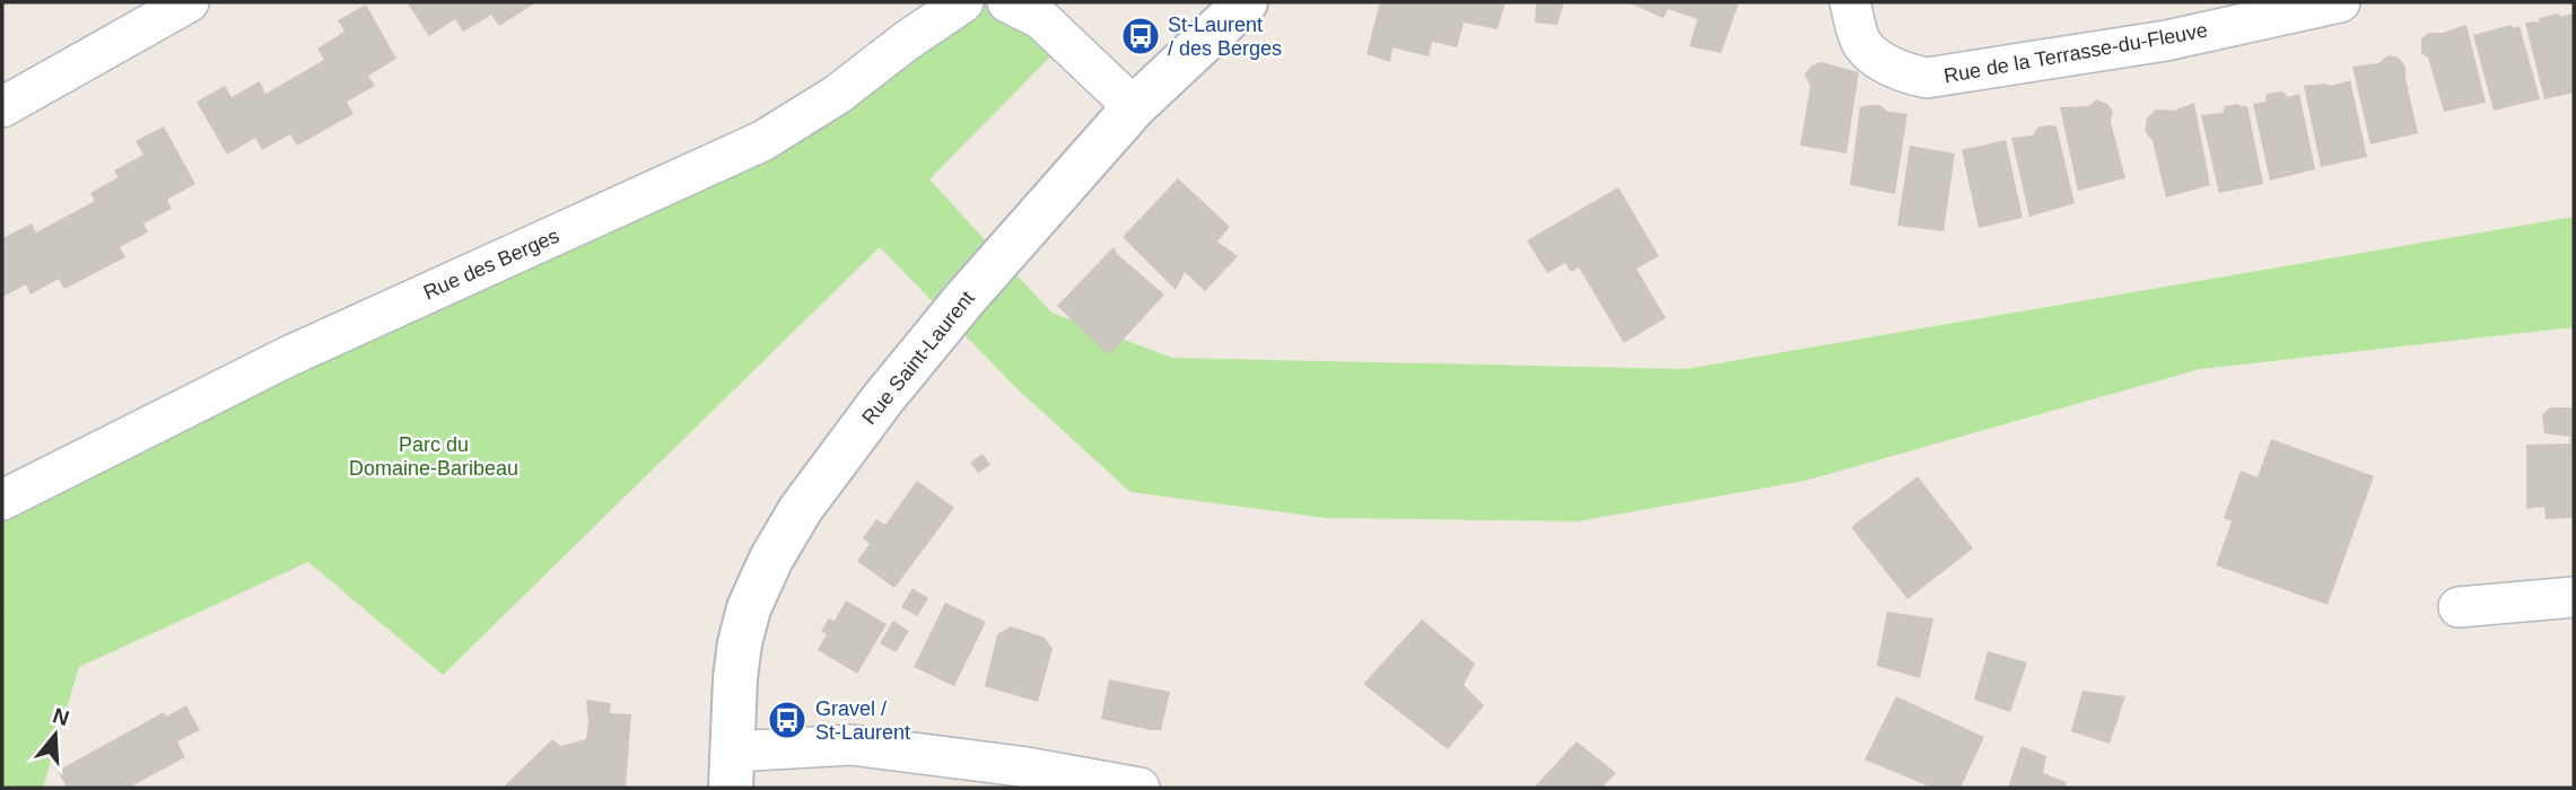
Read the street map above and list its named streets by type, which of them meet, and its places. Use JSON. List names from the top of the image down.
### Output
{
  "streets": {
    "street": ["Rue de la Terrasse-du-Fleuve", "Rue des Berges", "Rue Saint-Laurent"]
  },
  "parks": ["Parc du Domaine-Baribeau"],
  "places": {
    "bus stop": ["St-Laurent / des Berges", "Gravel / St-Laurent"]
  },
  "north": "top"
}
